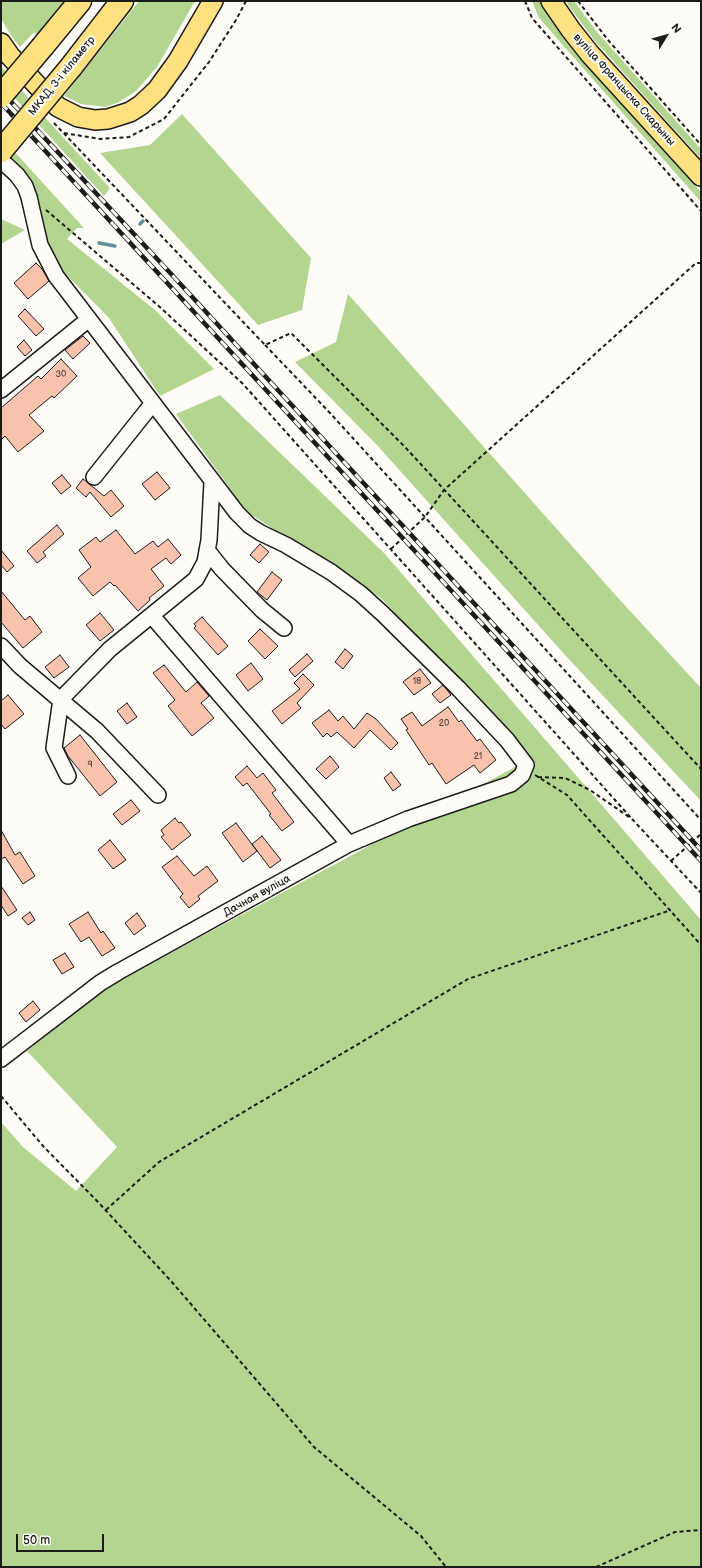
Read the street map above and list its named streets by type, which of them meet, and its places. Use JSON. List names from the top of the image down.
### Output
{
  "streets": {
    "highway": ["МКАД, 3-і кіламетр"],
    "main road": ["вуліца Францыска Скарыны"],
    "street": ["Дачная вуліца"]
  },
  "house_numbers": [
    "30",
    "18",
    "20",
    "21",
    "9"
  ],
  "scale_bar": "50 m",
  "north": "top right"
}
